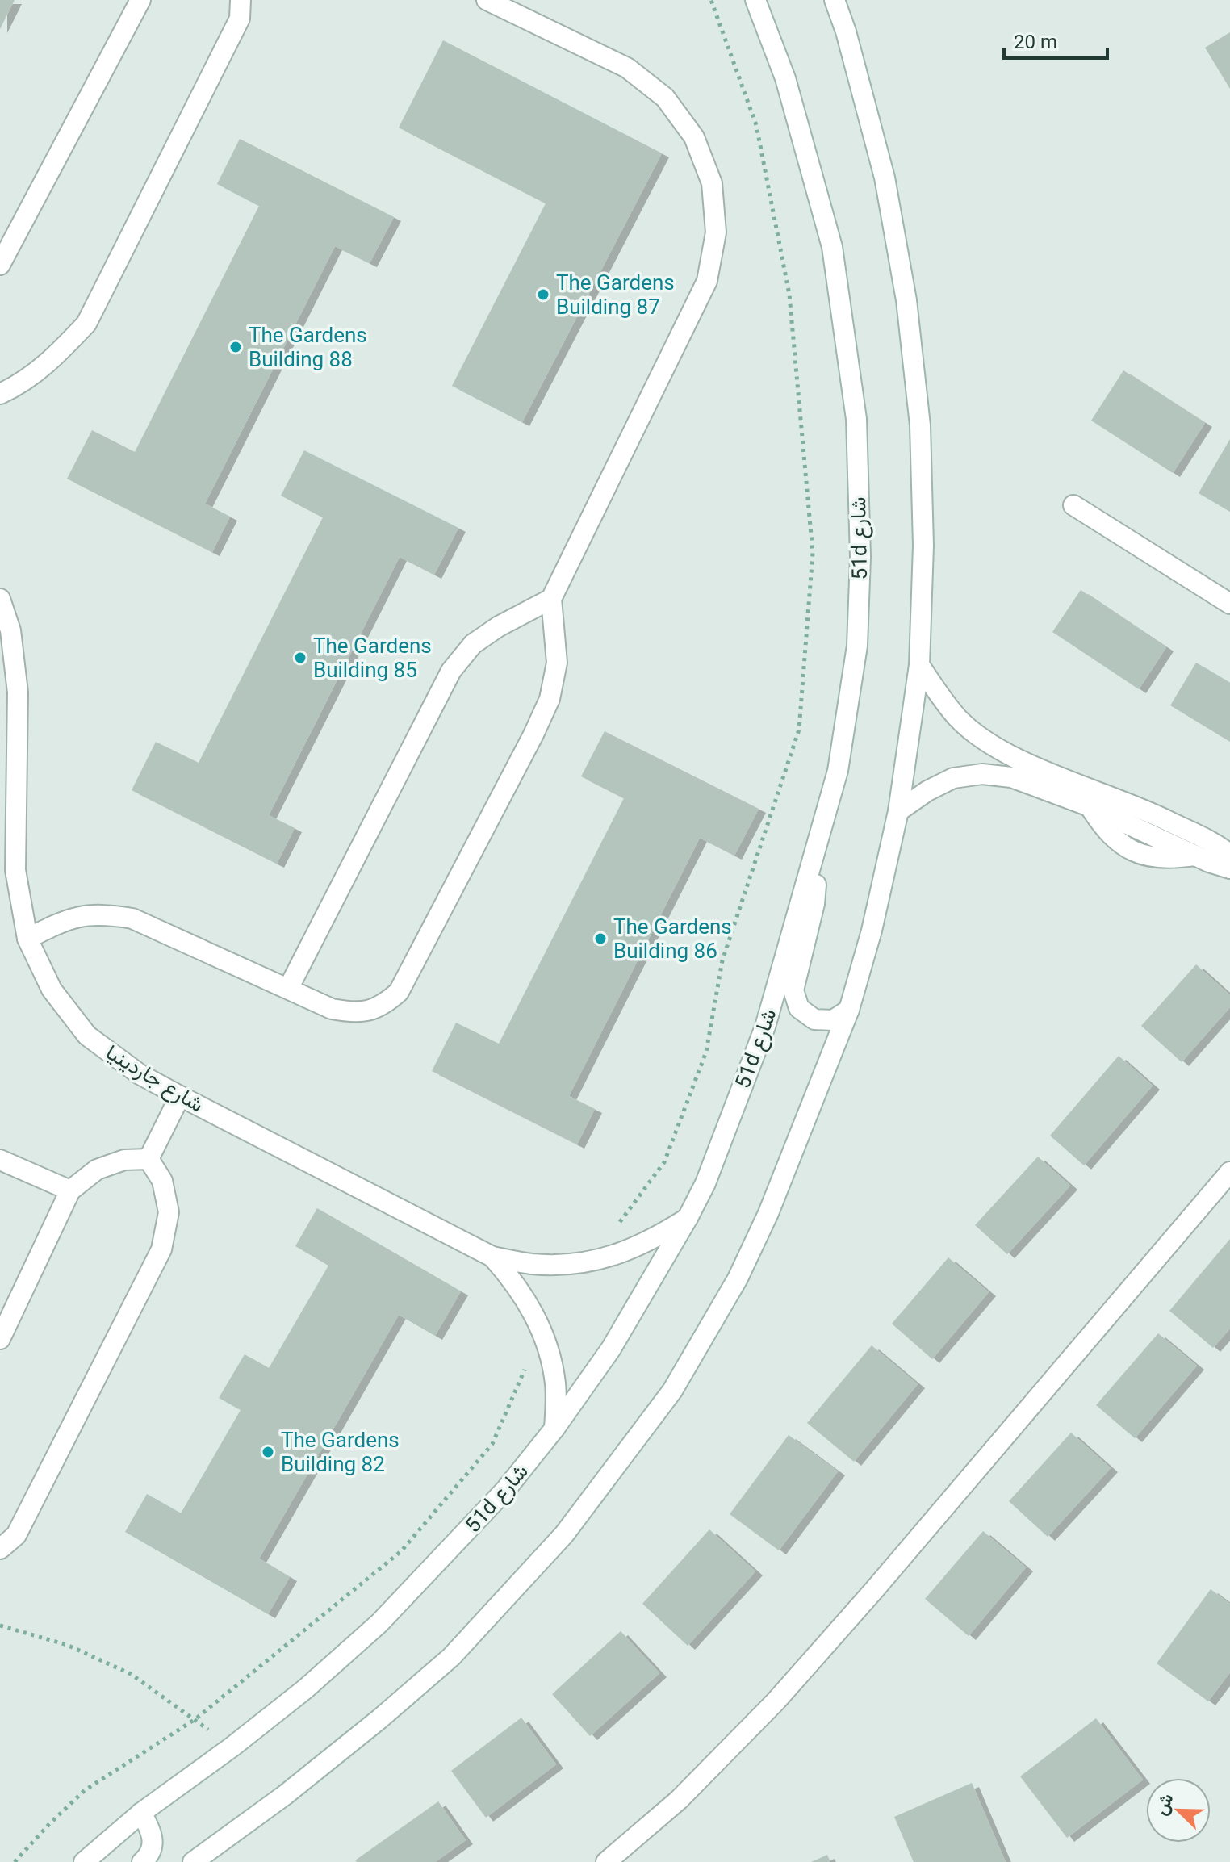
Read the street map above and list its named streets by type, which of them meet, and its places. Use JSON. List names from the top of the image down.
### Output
{
  "streets": {
    "street": ["51d شارع", "شارع جاردينيا"]
  },
  "crossings": [
    ["51d شارع", "شارع جاردينيا"]
  ],
  "places": [
    "The Gardens Building 87",
    "The Gardens Building 88",
    "The Gardens Building 85",
    "The Gardens Building 86",
    "The Gardens Building 82"
  ],
  "scale_bar": "20 m",
  "north": "top left"
}
